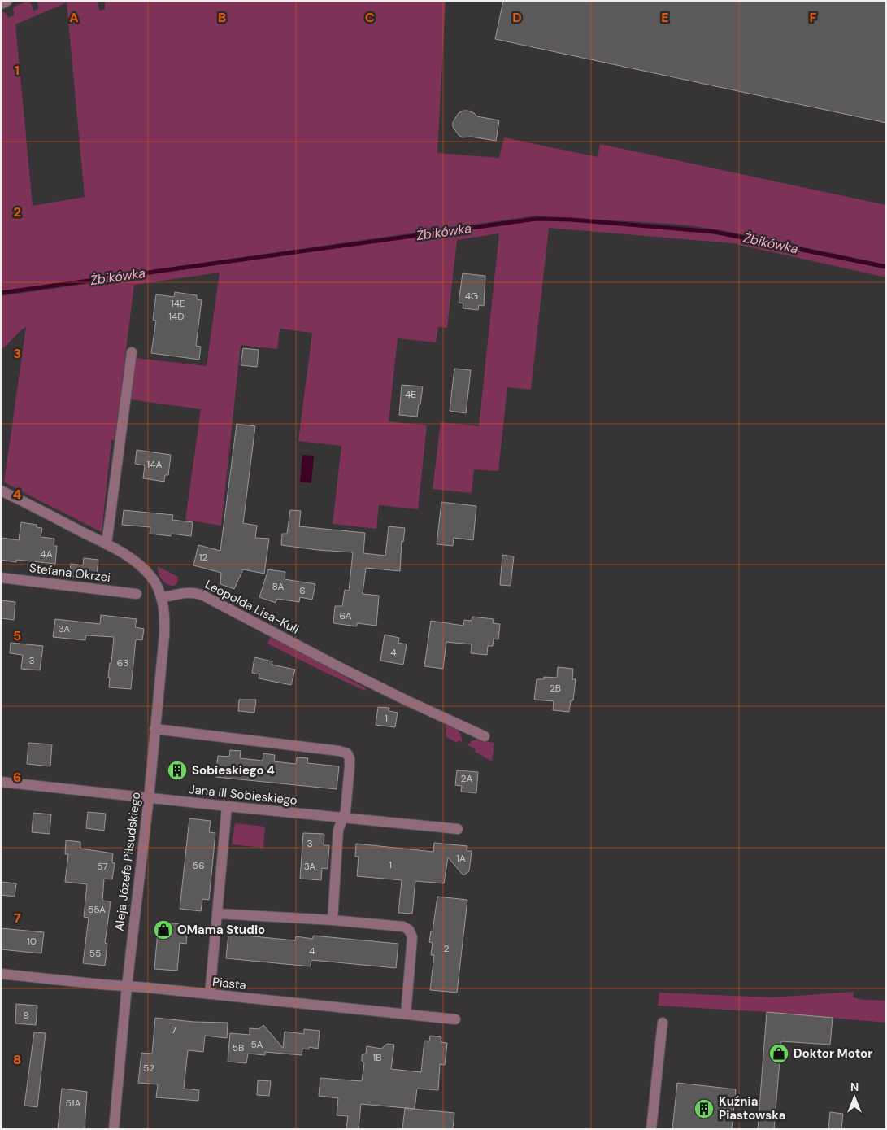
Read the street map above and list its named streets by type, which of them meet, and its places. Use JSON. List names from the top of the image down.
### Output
{
  "streets": {
    "street": [
      "Stefana Okrzei",
      "Leopolda Lisa-Kuli",
      "Jana III Sobieskiego",
      "Aleja Józefa Piłsudskiego",
      "Piasta"
    ]
  },
  "crossings": [
    ["Leopolda Lisa-Kuli", "Aleja Józefa Piłsudskiego"],
    ["Jana III Sobieskiego", "Aleja Józefa Piłsudskiego"],
    ["Aleja Józefa Piłsudskiego", "Piasta"]
  ],
  "water": ["Żbikówka"],
  "places": {
    "building": ["Sobieskiego 4", "Kuźnia Piastowska"],
    "shop": ["OMama Studio", "Doktor Motor"]
  },
  "house_numbers": [
    "4G",
    "14E",
    "14D",
    "4E",
    "14A",
    "4A",
    "12",
    "8A",
    "6",
    "6A",
    "3A",
    "4",
    "3",
    "63",
    "2B",
    "1",
    "2A",
    "3",
    "1A",
    "1",
    "56",
    "57",
    "3A",
    "55A",
    "10",
    "2",
    "4",
    "55",
    "9",
    "7",
    "5A",
    "5B",
    "1B",
    "52",
    "51A"
  ],
  "north": "top",
  "grid": {
    "columns": [
      "A",
      "B",
      "C",
      "D",
      "E",
      "F"
    ],
    "rows": [
      "1",
      "2",
      "3",
      "4",
      "5",
      "6",
      "7",
      "8"
    ]
  }
}
